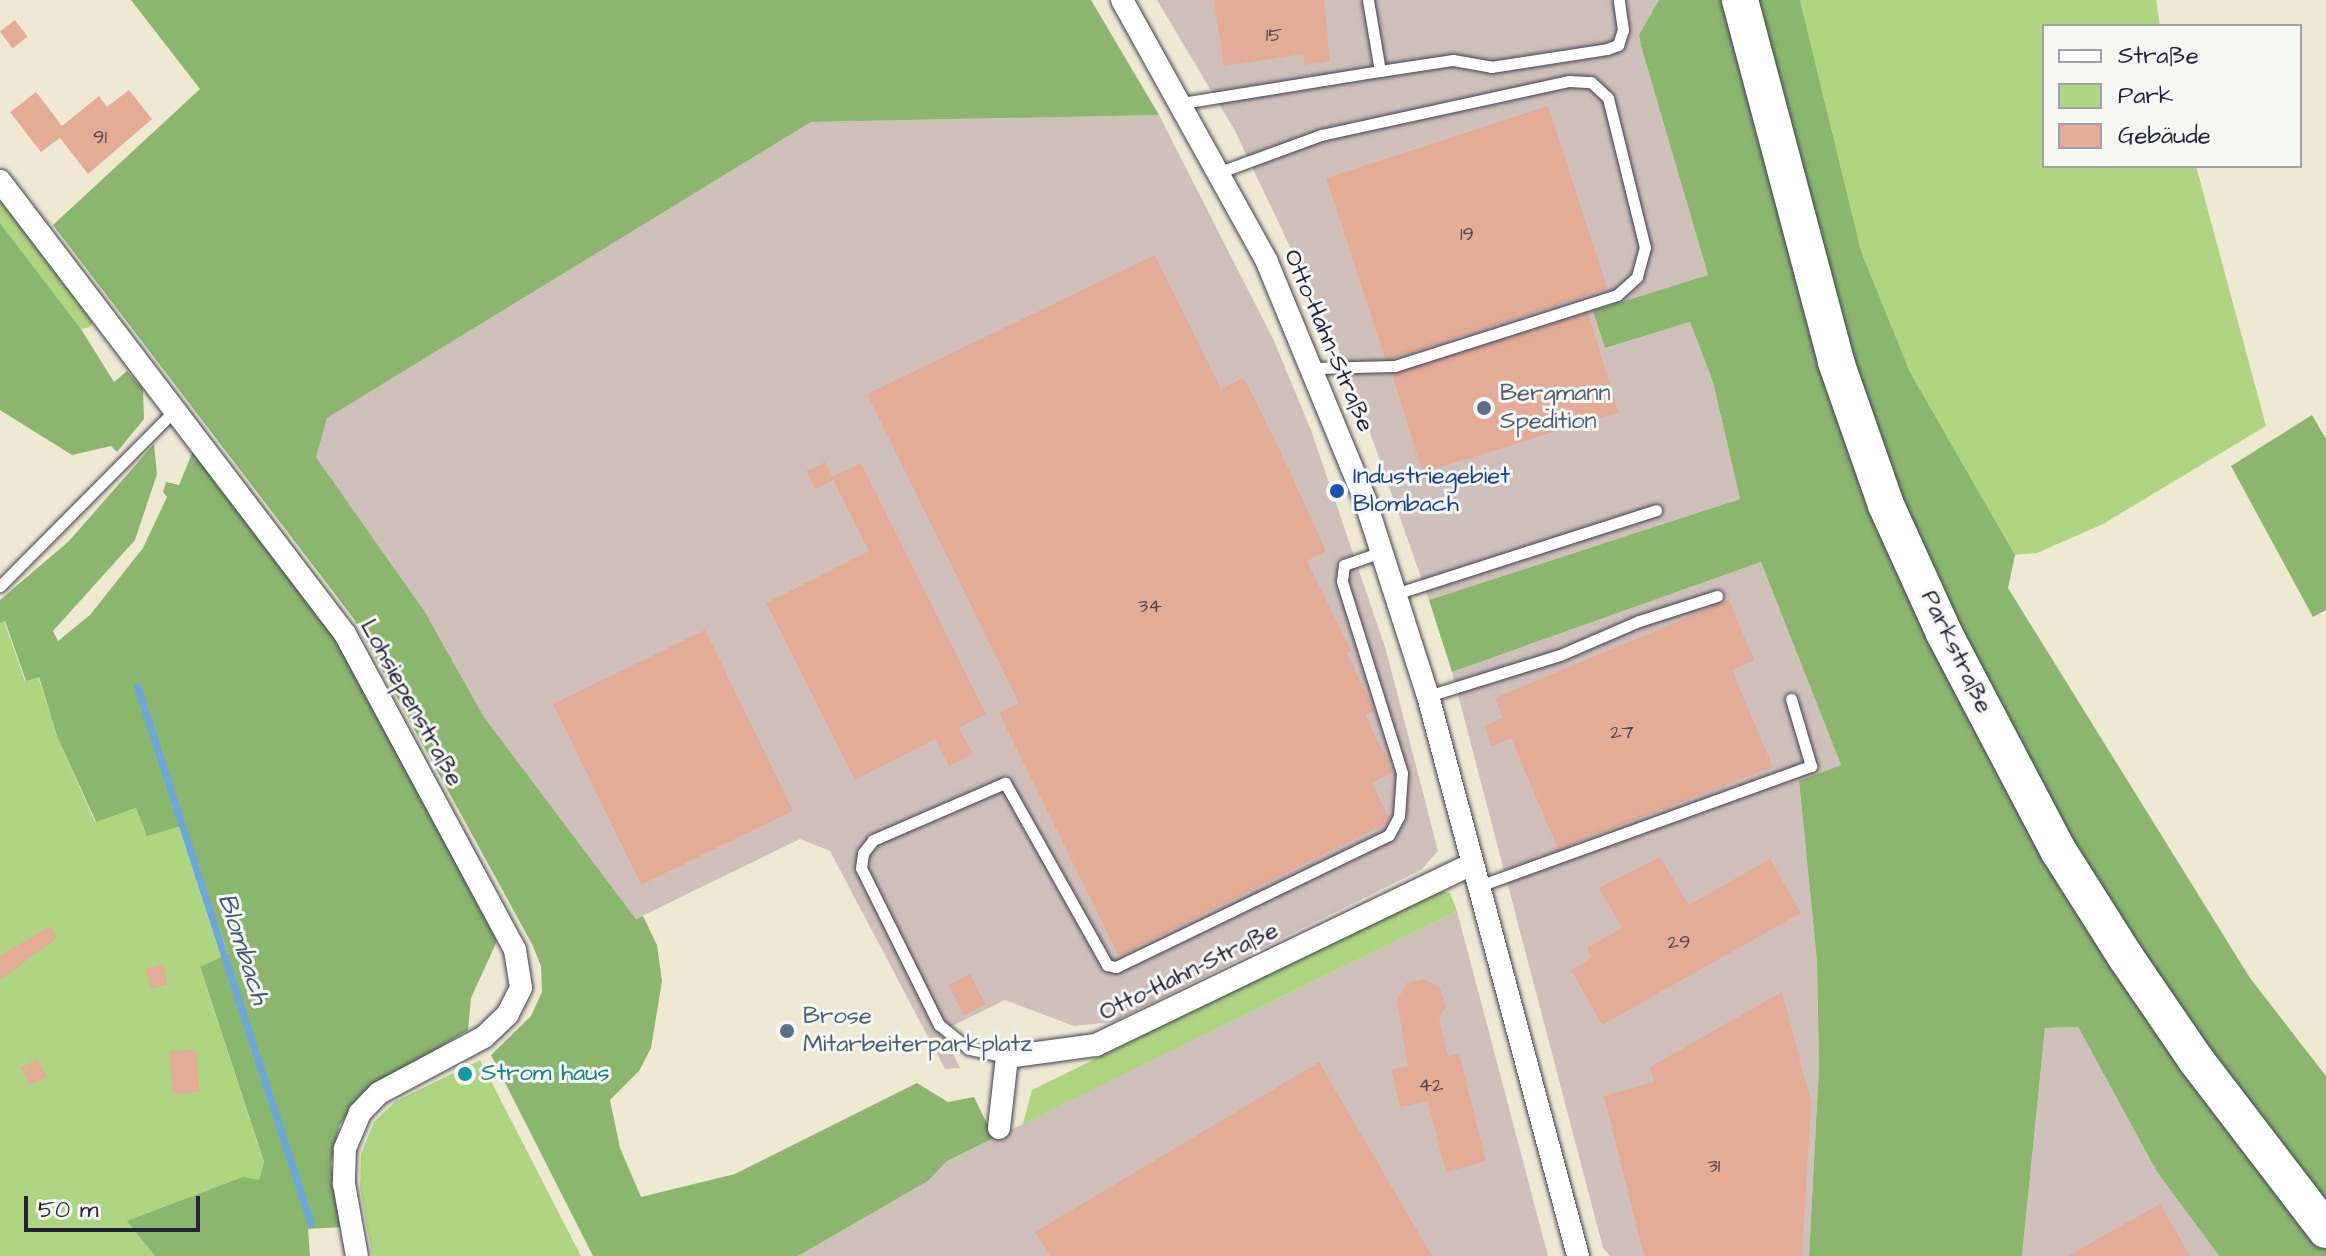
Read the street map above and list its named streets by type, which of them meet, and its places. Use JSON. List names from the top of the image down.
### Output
{
  "streets": {
    "main road": ["Parkstraße"],
    "street": ["Otto-Hahn-Straße", "Lohsiepenstraße"]
  },
  "water": ["Blombach"],
  "places": [
    "Bergmann Spedition",
    "Industriegebiet Blombach",
    "Brose Mitarbeiterparkplatz",
    "Strom haus"
  ],
  "house_numbers": [
    "15",
    "91",
    "19",
    "34",
    "27",
    "29",
    "42",
    "31"
  ],
  "legend": ["Straße", "Park", "Gebäude"],
  "scale_bar": "50 m"
}
